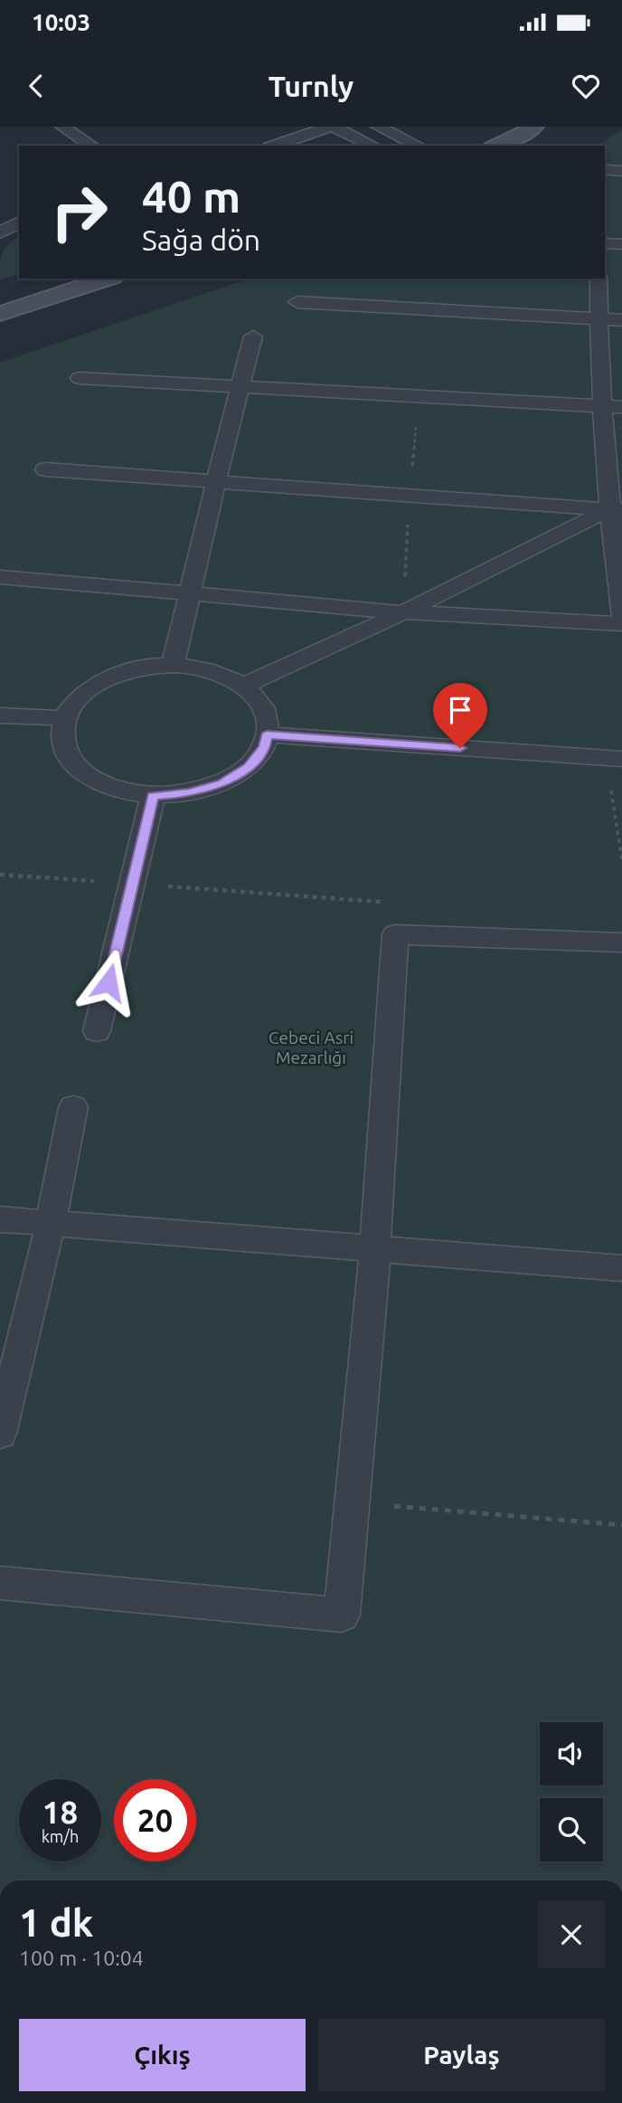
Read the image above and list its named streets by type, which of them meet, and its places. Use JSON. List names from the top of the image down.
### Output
{
  "parks": ["Cebeci Asri Mezarlığı"],
  "page": {
    "status": "10:03",
    "header": "Turnly",
    "turn": ["40 m", "Sağa dön"],
    "speed": "18 km/h",
    "limit": "20",
    "heading": ["1 dk", "100 m · 10:04"],
    "buttons": ["Çıkış", "Paylaş"]
  }
}
